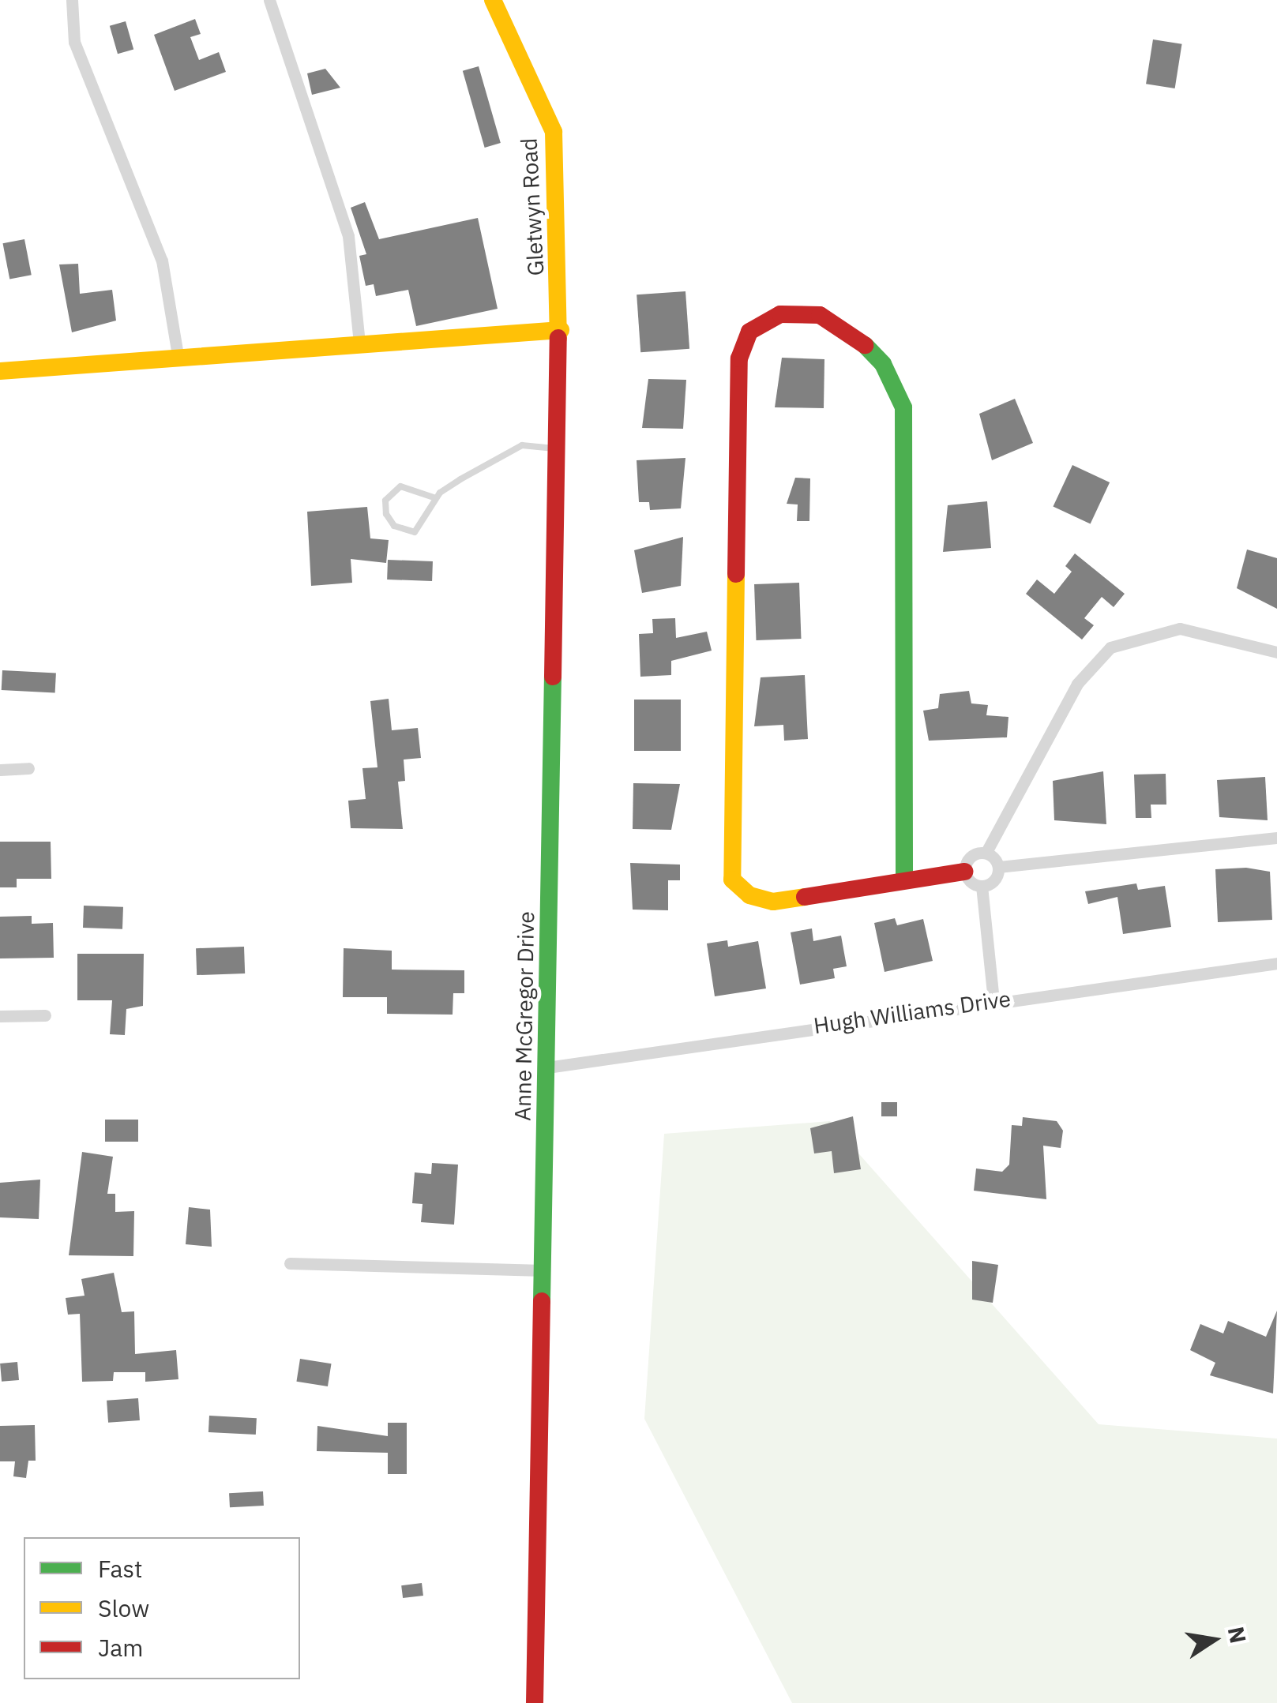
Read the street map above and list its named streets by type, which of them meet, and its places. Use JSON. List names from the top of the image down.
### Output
{
  "streets": {
    "street": ["Gletwyn Road", "Hugh Williams Drive", "Anne McGregor Drive"]
  },
  "crossings": [
    ["Gletwyn Road", "Anne McGregor Drive"],
    ["Hugh Williams Drive", "Anne McGregor Drive"]
  ],
  "legend": ["Fast", "Slow", "Jam"],
  "north": "right"
}
